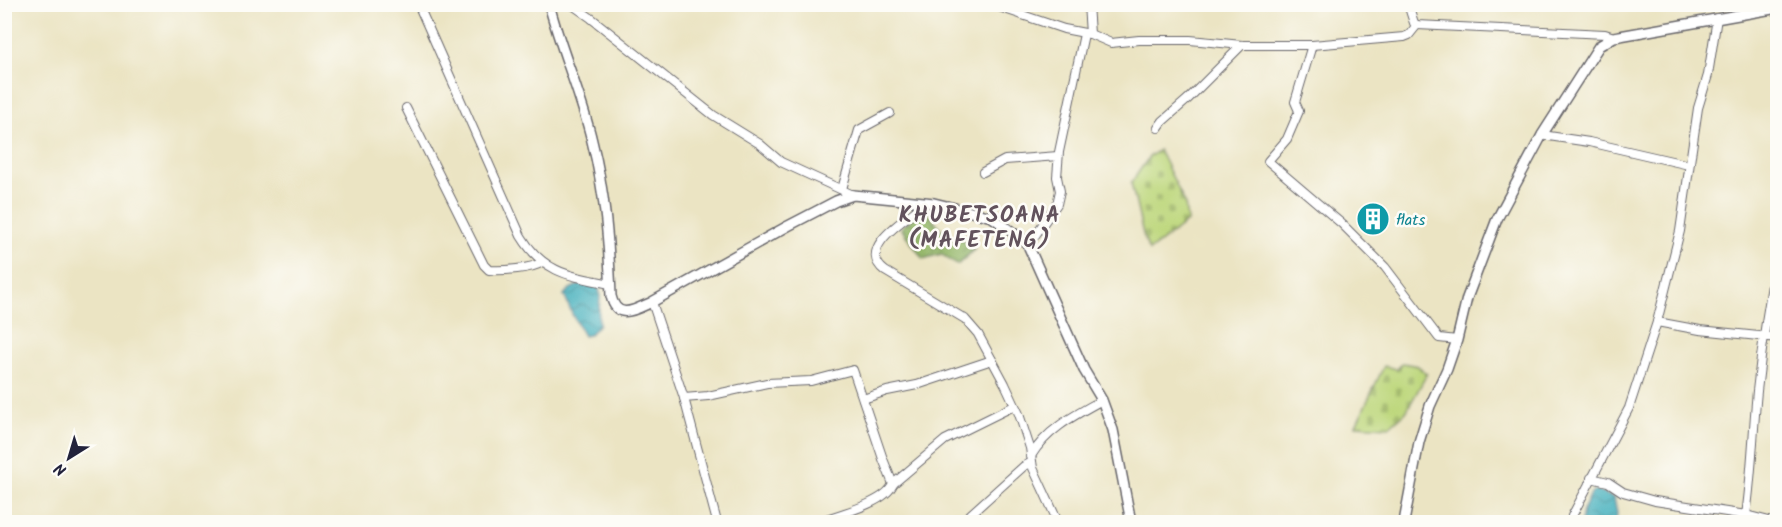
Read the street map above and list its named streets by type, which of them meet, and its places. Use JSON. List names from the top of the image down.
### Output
{
  "districts": ["KHUBETSOANA (MAFETENG)"],
  "places": {
    "building": ["flats"]
  },
  "north": "bottom left"
}
